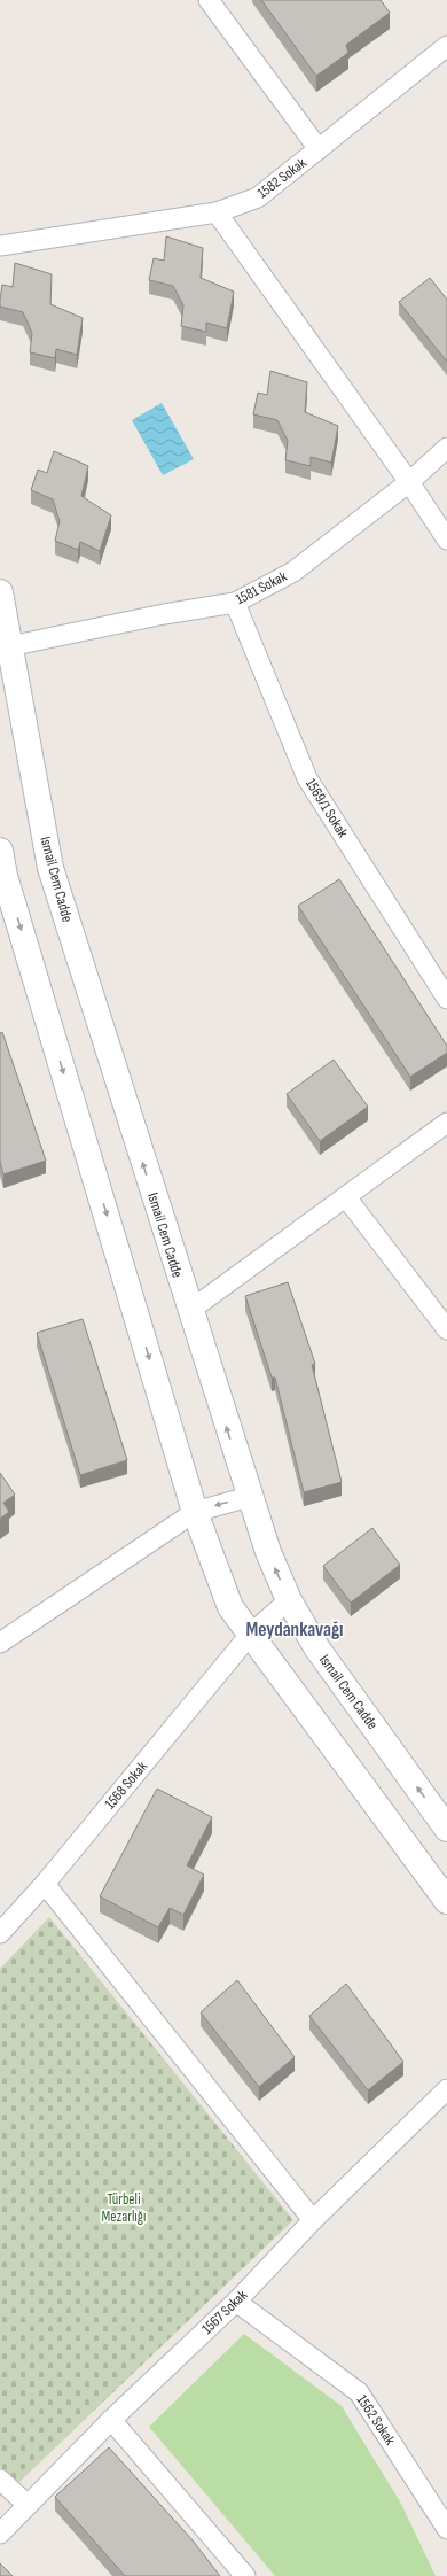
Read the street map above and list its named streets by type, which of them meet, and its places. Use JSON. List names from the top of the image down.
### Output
{
  "streets": {
    "main road": ["Ismail Cem Cadde"],
    "street": [
      "1582 Sokak",
      "1581 Sokak",
      "1569/1 Sokak",
      "1568 Sokak",
      "1567 Sokak",
      "1562 Sokak"
    ]
  },
  "crossings": [
    ["1581 Sokak", "1569/1 Sokak"],
    ["1581 Sokak", "Ismail Cem Cadde"],
    ["Ismail Cem Cadde", "1568 Sokak"],
    ["1567 Sokak", "1562 Sokak"]
  ],
  "districts": ["Meydankavağı"],
  "parks": ["Türbeli Mezarlığı"]
}
